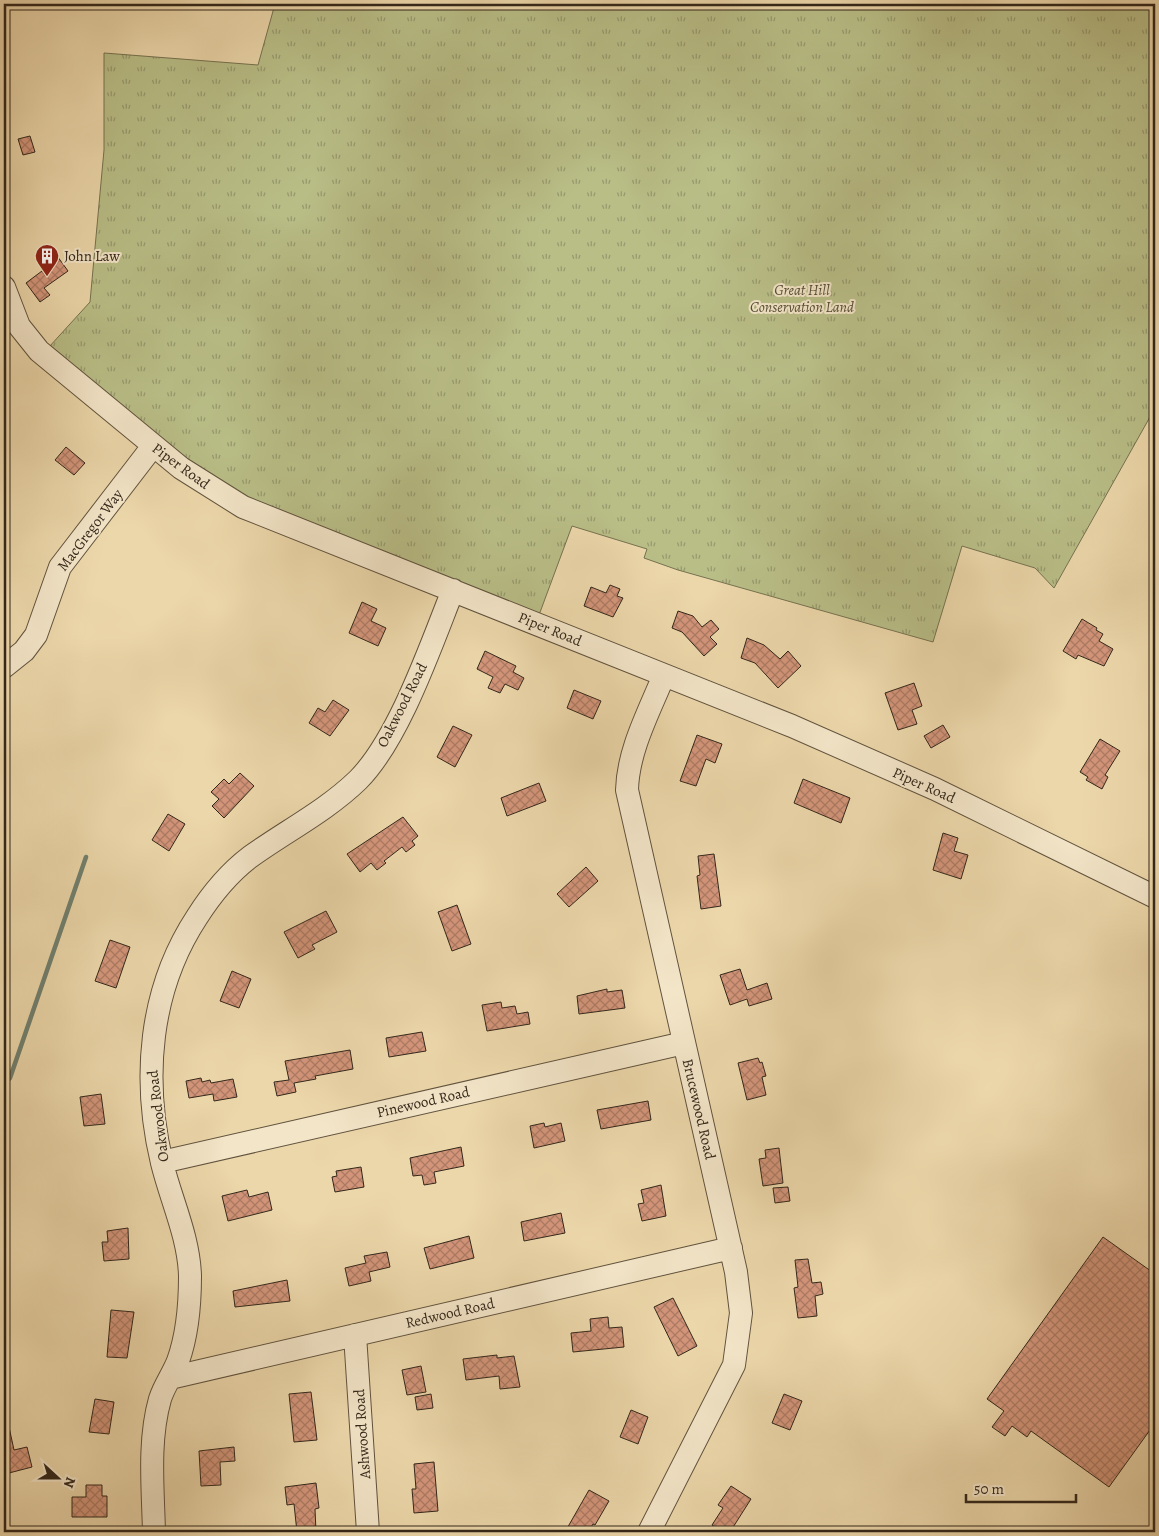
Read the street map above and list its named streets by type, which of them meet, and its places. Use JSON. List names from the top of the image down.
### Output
{
  "streets": {
    "street": [
      "Piper Road",
      "MacGregor Way",
      "Oakwood Road",
      "Pinewood Road",
      "Brucewood Road",
      "Redwood Road",
      "Ashwood Road"
    ]
  },
  "crossings": [
    ["Piper Road", "MacGregor Way"],
    ["Piper Road", "Oakwood Road"],
    ["Piper Road", "Brucewood Road"],
    ["Oakwood Road", "Pinewood Road"],
    ["Oakwood Road", "Redwood Road"],
    ["Pinewood Road", "Brucewood Road"],
    ["Brucewood Road", "Redwood Road"],
    ["Redwood Road", "Ashwood Road"]
  ],
  "parks": ["Great Hill Conservation Land"],
  "places": {
    "building": ["John Law"]
  },
  "scale_bar": "50 m",
  "north": "right"
}
